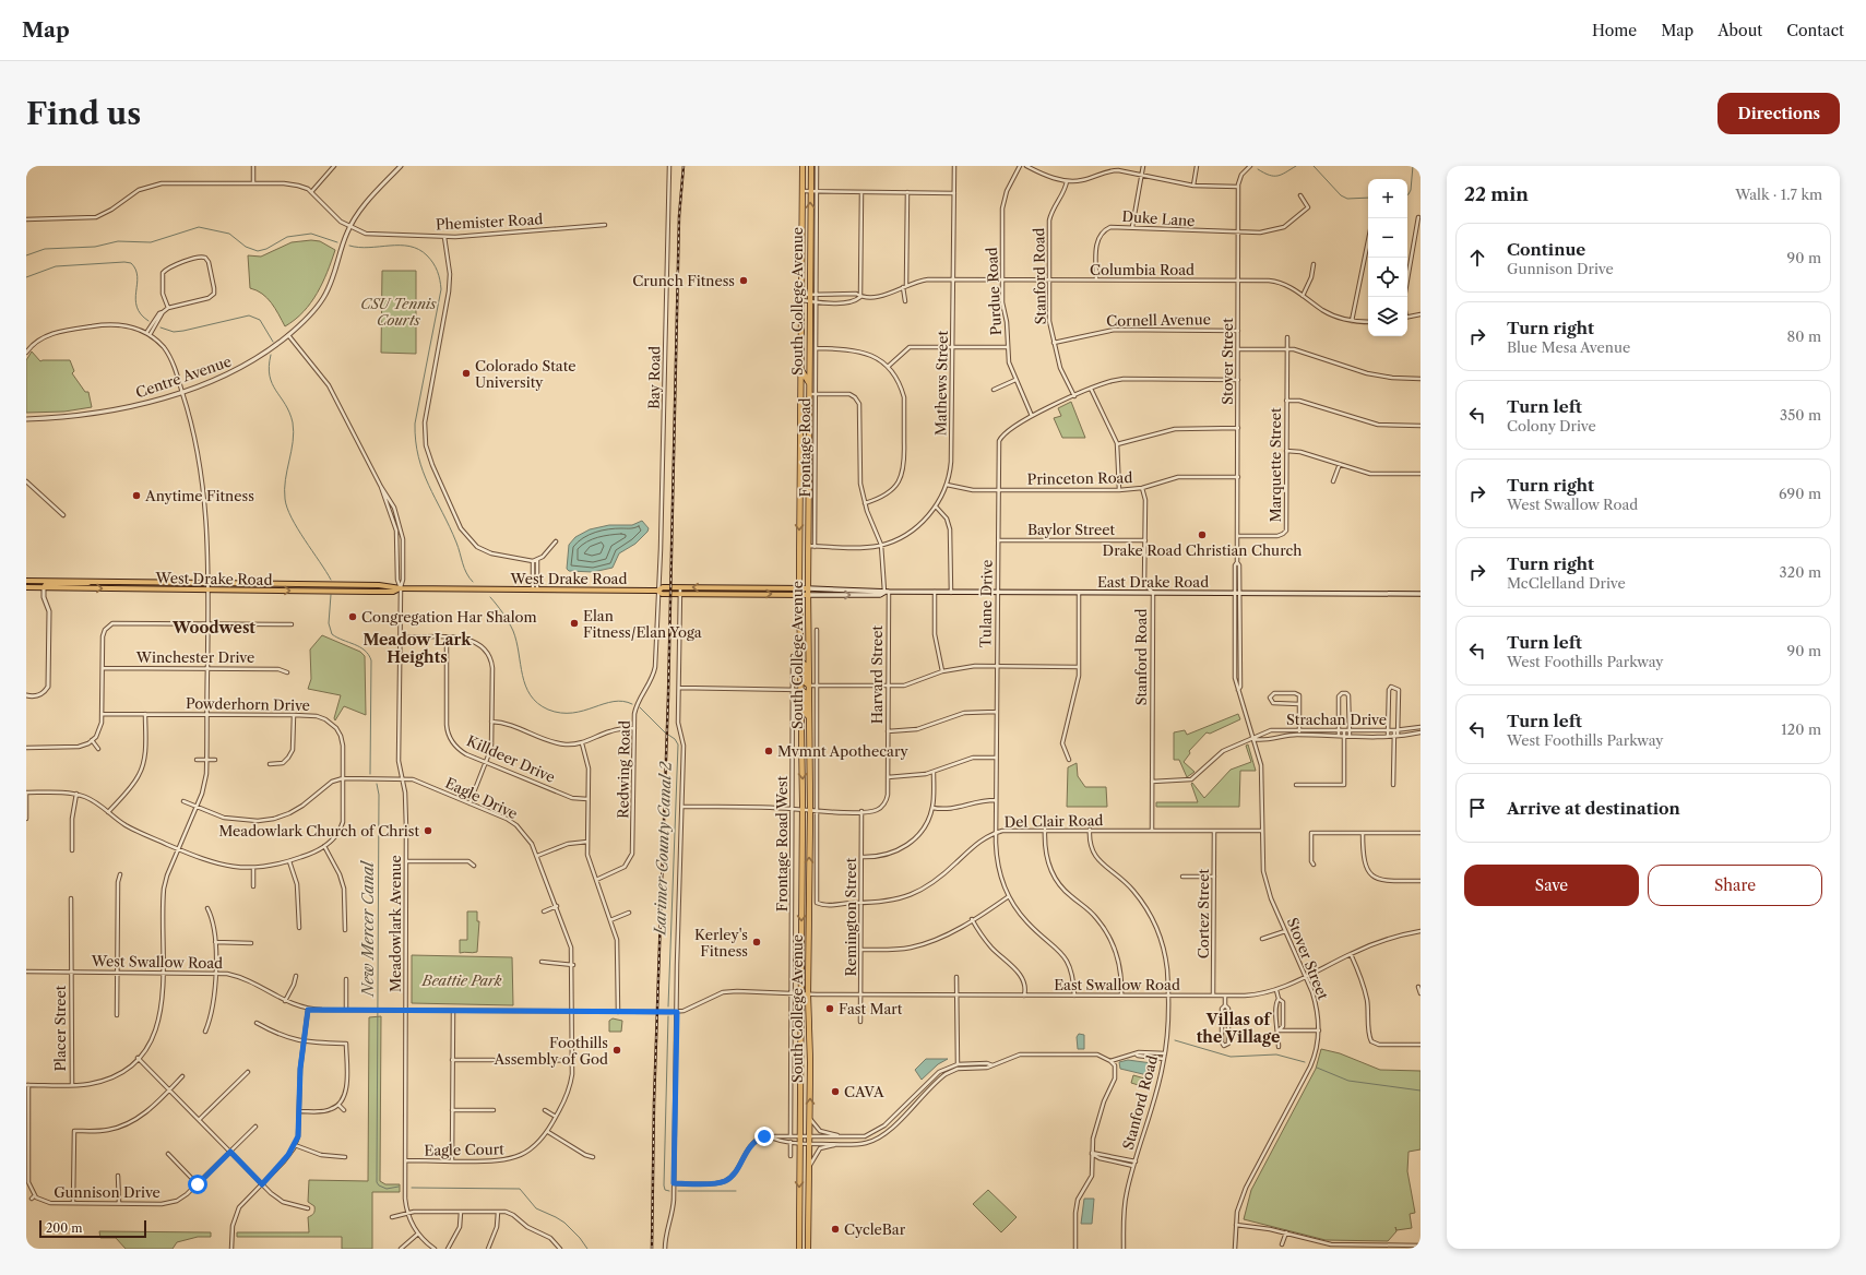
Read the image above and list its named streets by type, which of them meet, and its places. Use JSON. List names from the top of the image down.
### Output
{
  "streets": {
    "highway": ["South College Avenue"],
    "main road": ["West Drake Road", "East Drake Road"],
    "street": [
      "Duke Lane",
      "Phemister Road",
      "Columbia Road",
      "Stanford Road",
      "Purdue Road",
      "Cornell Avenue",
      "Stover Street",
      "Centre Avenue",
      "Bay Road",
      "Mathews Street",
      "Frontage Road",
      "Marquette Street",
      "Princeton Road",
      "Baylor Street",
      "Tulane Drive",
      "Winchester Drive",
      "Harvard Street",
      "Powderhorn Drive",
      "Strachan Drive",
      "Killdeer Drive",
      "Redwing Road",
      "Eagle Drive",
      "Del Clair Road",
      "Frontage Road West",
      "Cortez Street",
      "Remington Street",
      "Meadowlark Avenue",
      "West Swallow Road",
      "East Swallow Road",
      "Placer Street",
      "Eagle Court",
      "Gunnison Drive"
    ]
  },
  "crossings": [
    ["Duke Lane", "Columbia Road"],
    ["Duke Lane", "Stover Street"],
    ["Phemister Road", "Centre Avenue"],
    ["Columbia Road", "Stanford Road"],
    ["Columbia Road", "Purdue Road"],
    ["Columbia Road", "South College Avenue"],
    ["Columbia Road", "Stover Street"],
    ["Columbia Road", "Mathews Street"],
    ["Columbia Road", "Frontage Road"],
    ["Stanford Road", "Cornell Avenue"],
    ["Stanford Road", "Princeton Road"],
    ["Stanford Road", "Baylor Street"],
    ["Stanford Road", "East Drake Road"],
    ["Stanford Road", "Tulane Drive"],
    ["Stanford Road", "Strachan Drive"],
    ["Stanford Road", "Del Clair Road"],
    ["Stanford Road", "East Swallow Road"],
    ["Purdue Road", "Tulane Drive"],
    ["South College Avenue", "West Drake Road"],
    ["South College Avenue", "East Drake Road"],
    ["South College Avenue", "Harvard Street"],
    ["South College Avenue", "West Swallow Road"],
    ["South College Avenue", "East Swallow Road"],
    ["Cornell Avenue", "Stover Street"],
    ["Stover Street", "Marquette Street"],
    ["Stover Street", "Princeton Road"],
    ["Stover Street", "East Drake Road"],
    ["Stover Street", "Tulane Drive"],
    ["Stover Street", "Strachan Drive"],
    ["Stover Street", "Del Clair Road"],
    ["Stover Street", "East Swallow Road"],
    ["Centre Avenue", "Meadowlark Avenue"],
    ["Bay Road", "West Drake Road"],
    ["Bay Road", "Redwing Road"],
    ["Mathews Street", "Princeton Road"],
    ["Frontage Road", "Harvard Street"],
    ["Princeton Road", "Tulane Drive"],
    ["Baylor Street", "Tulane Drive"],
    ["West Drake Road", "East Drake Road"],
    ["West Drake Road", "Redwing Road"],
    ["West Drake Road", "Meadowlark Avenue"],
    ["East Drake Road", "Tulane Drive"],
    ["East Drake Road", "Harvard Street"],
    ["Tulane Drive", "Del Clair Road"],
    ["Tulane Drive", "East Swallow Road"],
    ["Harvard Street", "Del Clair Road"],
    ["Harvard Street", "Frontage Road West"],
    ["Harvard Street", "Remington Street"],
    ["Powderhorn Drive", "Eagle Drive"],
    ["Eagle Drive", "Meadowlark Avenue"],
    ["Eagle Drive", "West Swallow Road"],
    ["Eagle Drive", "Eagle Court"],
    ["Del Clair Road", "Cortez Street"],
    ["Del Clair Road", "Remington Street"],
    ["Frontage Road West", "West Swallow Road"],
    ["Cortez Street", "East Swallow Road"],
    ["Remington Street", "East Swallow Road"],
    ["Meadowlark Avenue", "West Swallow Road"],
    ["Meadowlark Avenue", "Eagle Court"],
    ["West Swallow Road", "East Swallow Road"],
    ["West Swallow Road", "Placer Street"]
  ],
  "districts": ["Woodwest", "Meadow Lark Heights", "Villas of the Village"],
  "water": ["Larimer County Canal 2", "New Mercer Canal"],
  "parks": ["CSU Tennis Courts", "Beattie Park"],
  "places": [
    "Crunch Fitness",
    "Colorado State University",
    "Anytime Fitness",
    "Drake Road Christian Church",
    "Congregation Har Shalom",
    "Elan Fitness/Elan Yoga",
    "Mvmnt Apothecary",
    "Meadowlark Church of Christ",
    "Kerley's Fitness",
    "Fast Mart",
    "Foothills Assembly of God",
    "CAVA",
    "CycleBar"
  ],
  "scale_bar": "200 m",
  "page": {
    "header": "Map",
    "nav": [
      "Home",
      "Map",
      "About",
      "Contact"
    ],
    "buttons": [
      "Directions",
      ["Save", "Share"]
    ],
    "title": "Find us",
    "heading": ["22 min", "Walk · 1.7 km"],
    "map_buttons": ["+", "−"],
    "list": [
      ["Continue", "Gunnison Drive", "90 m"],
      ["Turn right", "Blue Mesa Avenue", "80 m"],
      ["Turn left", "Colony Drive", "350 m"],
      ["Turn right", "West Swallow Road", "690 m"],
      ["Turn right", "McClelland Drive", "320 m"],
      ["Turn left", "West Foothills Parkway", "90 m"],
      ["Turn left", "West Foothills Parkway", "120 m"],
      "Arrive at destination"
    ],
    "scale": "200 m"
  }
}
